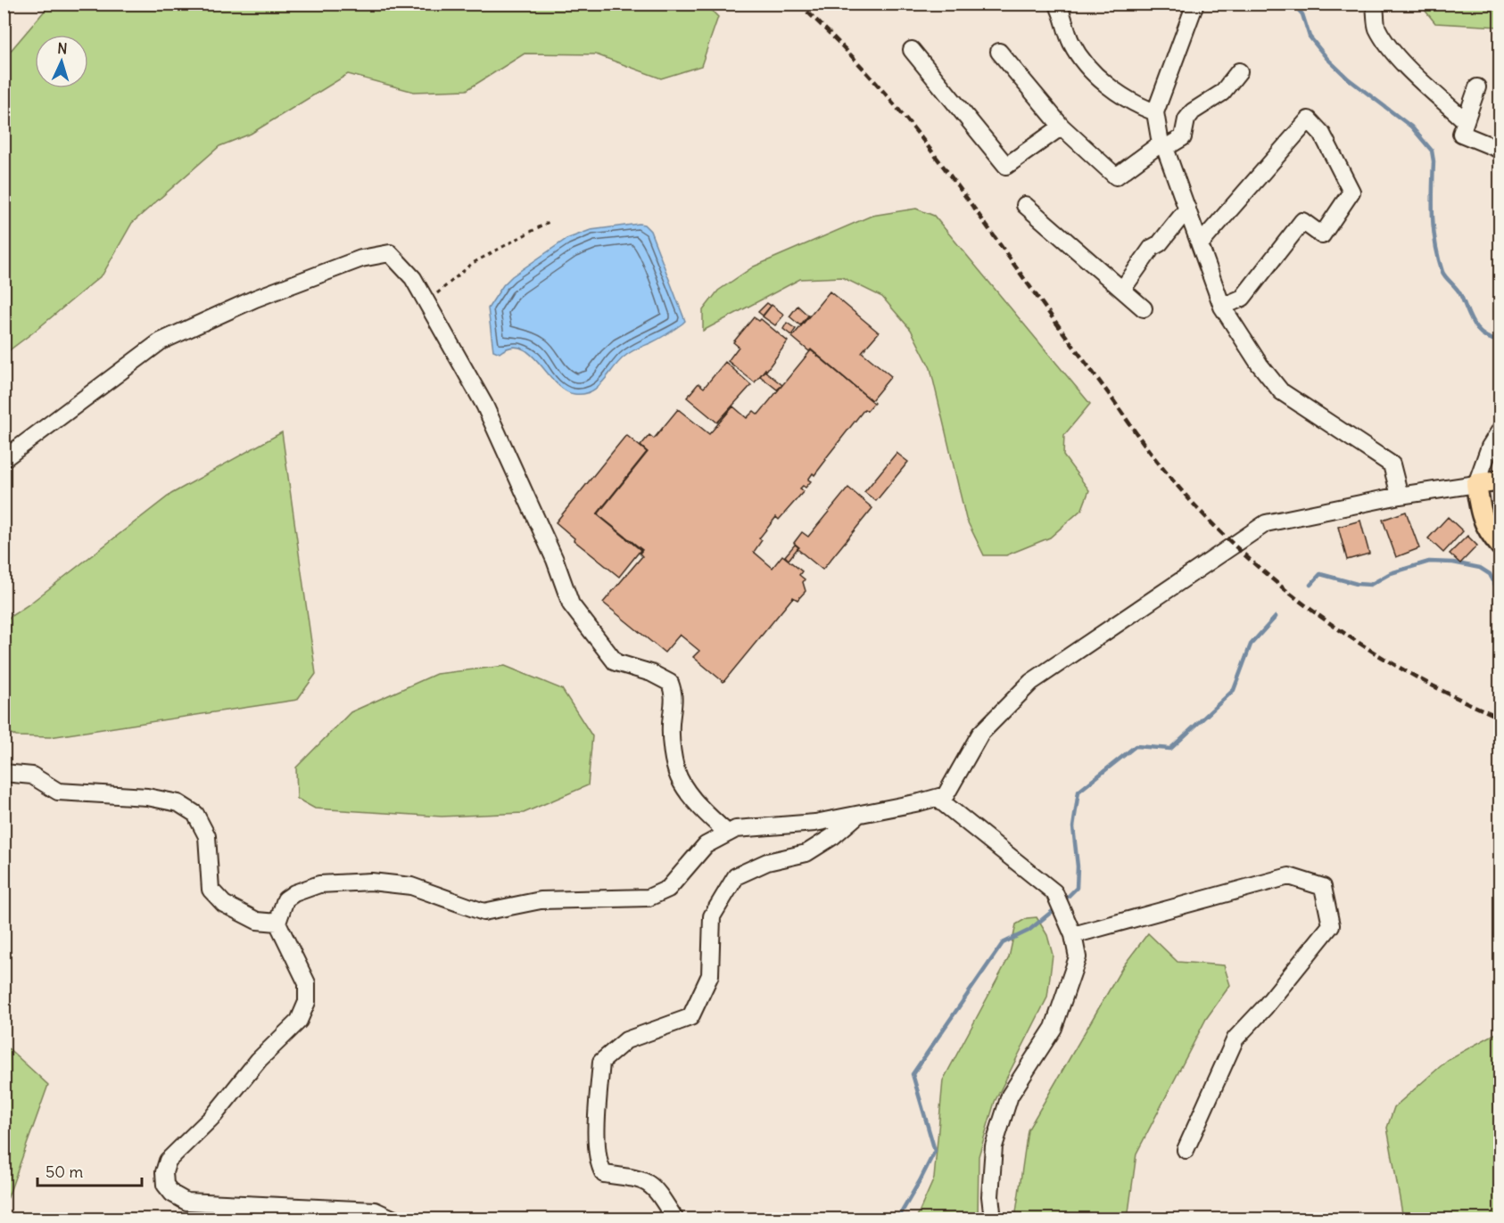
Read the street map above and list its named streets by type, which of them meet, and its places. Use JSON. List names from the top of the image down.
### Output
{
  "scale_bar": "50 m",
  "north": "top"
}
